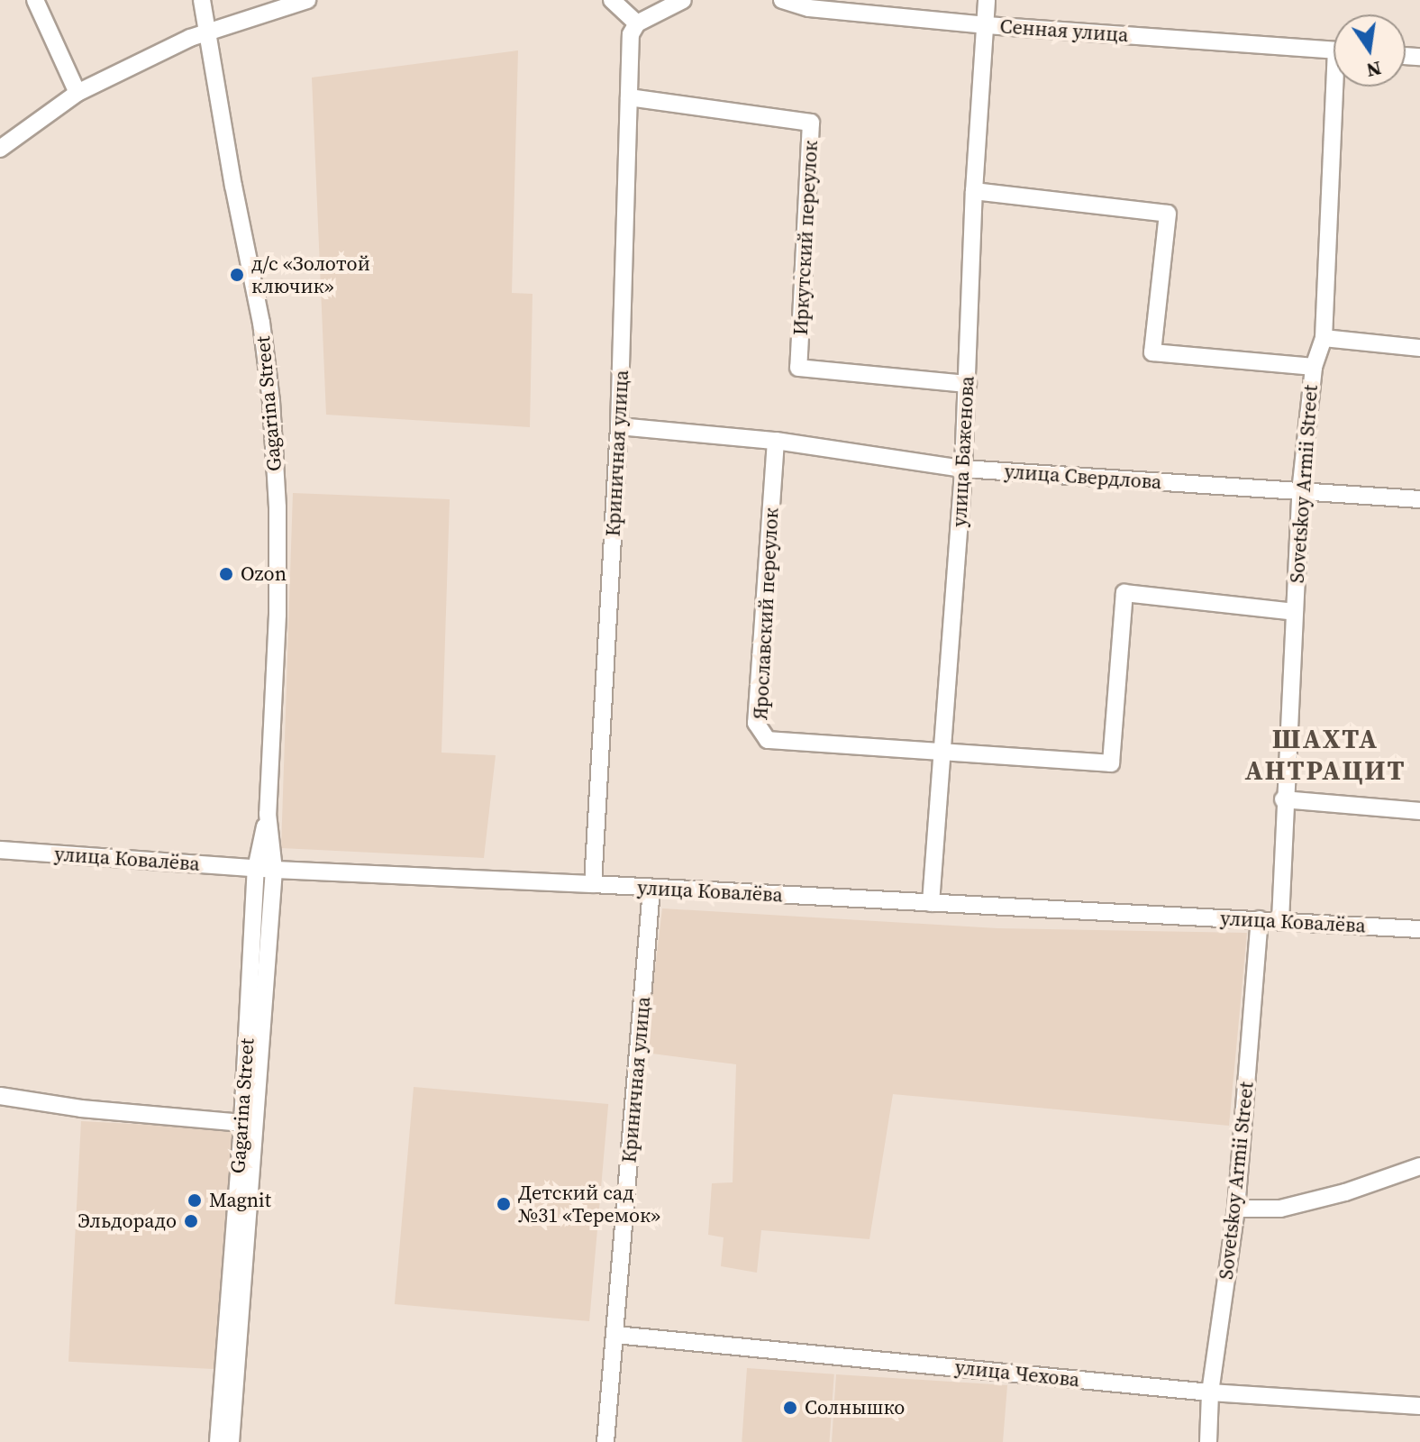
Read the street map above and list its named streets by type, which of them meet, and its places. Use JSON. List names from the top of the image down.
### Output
{
  "streets": {
    "street": [
      "Сенная улица",
      "Иркутский переулок",
      "Gagarina Street",
      "улица Баженова",
      "Криничная улица",
      "улица Свердлова",
      "Sovetskoy Armii Street",
      "Ярославский переулок",
      "улица Ковалёва",
      "улица Чехова"
    ]
  },
  "crossings": [
    ["Сенная улица", "улица Баженова"],
    ["Иркутский переулок", "улица Баженова"],
    ["Иркутский переулок", "Криничная улица"],
    ["Gagarina Street", "улица Ковалёва"],
    ["улица Баженова", "улица Свердлова"],
    ["улица Баженова", "Ярославский переулок"],
    ["улица Баженова", "улица Ковалёва"],
    ["Криничная улица", "улица Свердлова"],
    ["Криничная улица", "улица Ковалёва"],
    ["Криничная улица", "улица Чехова"],
    ["улица Свердлова", "Sovetskoy Armii Street"],
    ["улица Свердлова", "Ярославский переулок"],
    ["Sovetskoy Armii Street", "улица Ковалёва"],
    ["Sovetskoy Armii Street", "улица Чехова"]
  ],
  "districts": ["ШАХТА АНТРАЦИТ"],
  "places": [
    "д/с «Золотой ключик»",
    "Ozon",
    "Magnit",
    "Детский сад №31 «Теремок»",
    "Эльдорадо",
    "Солнышко"
  ],
  "north": "bottom"
}
